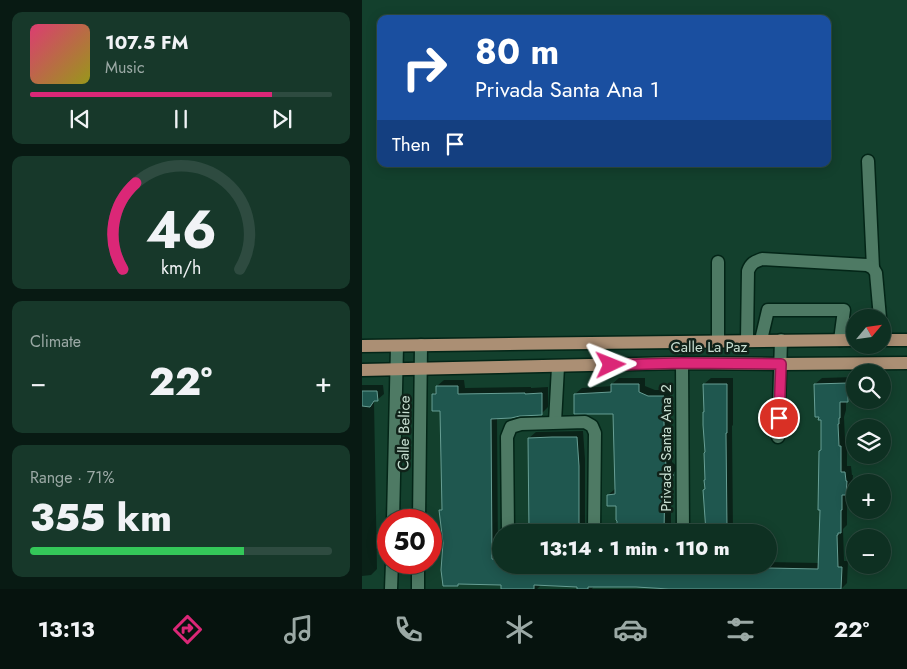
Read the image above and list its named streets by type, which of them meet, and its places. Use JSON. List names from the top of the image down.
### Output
{
  "streets": {
    "main road": ["Calle La Paz"],
    "street": ["Calle Belice", "Privada Santa Ana 2"]
  },
  "crossings": [
    ["Calle La Paz", "Calle Belice"],
    ["Calle La Paz", "Privada Santa Ana 2"]
  ],
  "north": "top right",
  "page": {
    "turn": ["80 m", "Privada Santa Ana 1"],
    "song": ["107.5 FM", "Music"],
    "then": "Then",
    "tile": [
      "Climate",
      ["Range · 71%", "355 km"]
    ],
    "map_buttons": ["+", "−"],
    "heat": ["−", "22°", "+"],
    "limit": "50",
    "trip": "13:14 · 1 min · 110 m",
    "tabs": ["13:13", "22°"],
    "gauge": ["46", "km/h"]
  }
}
